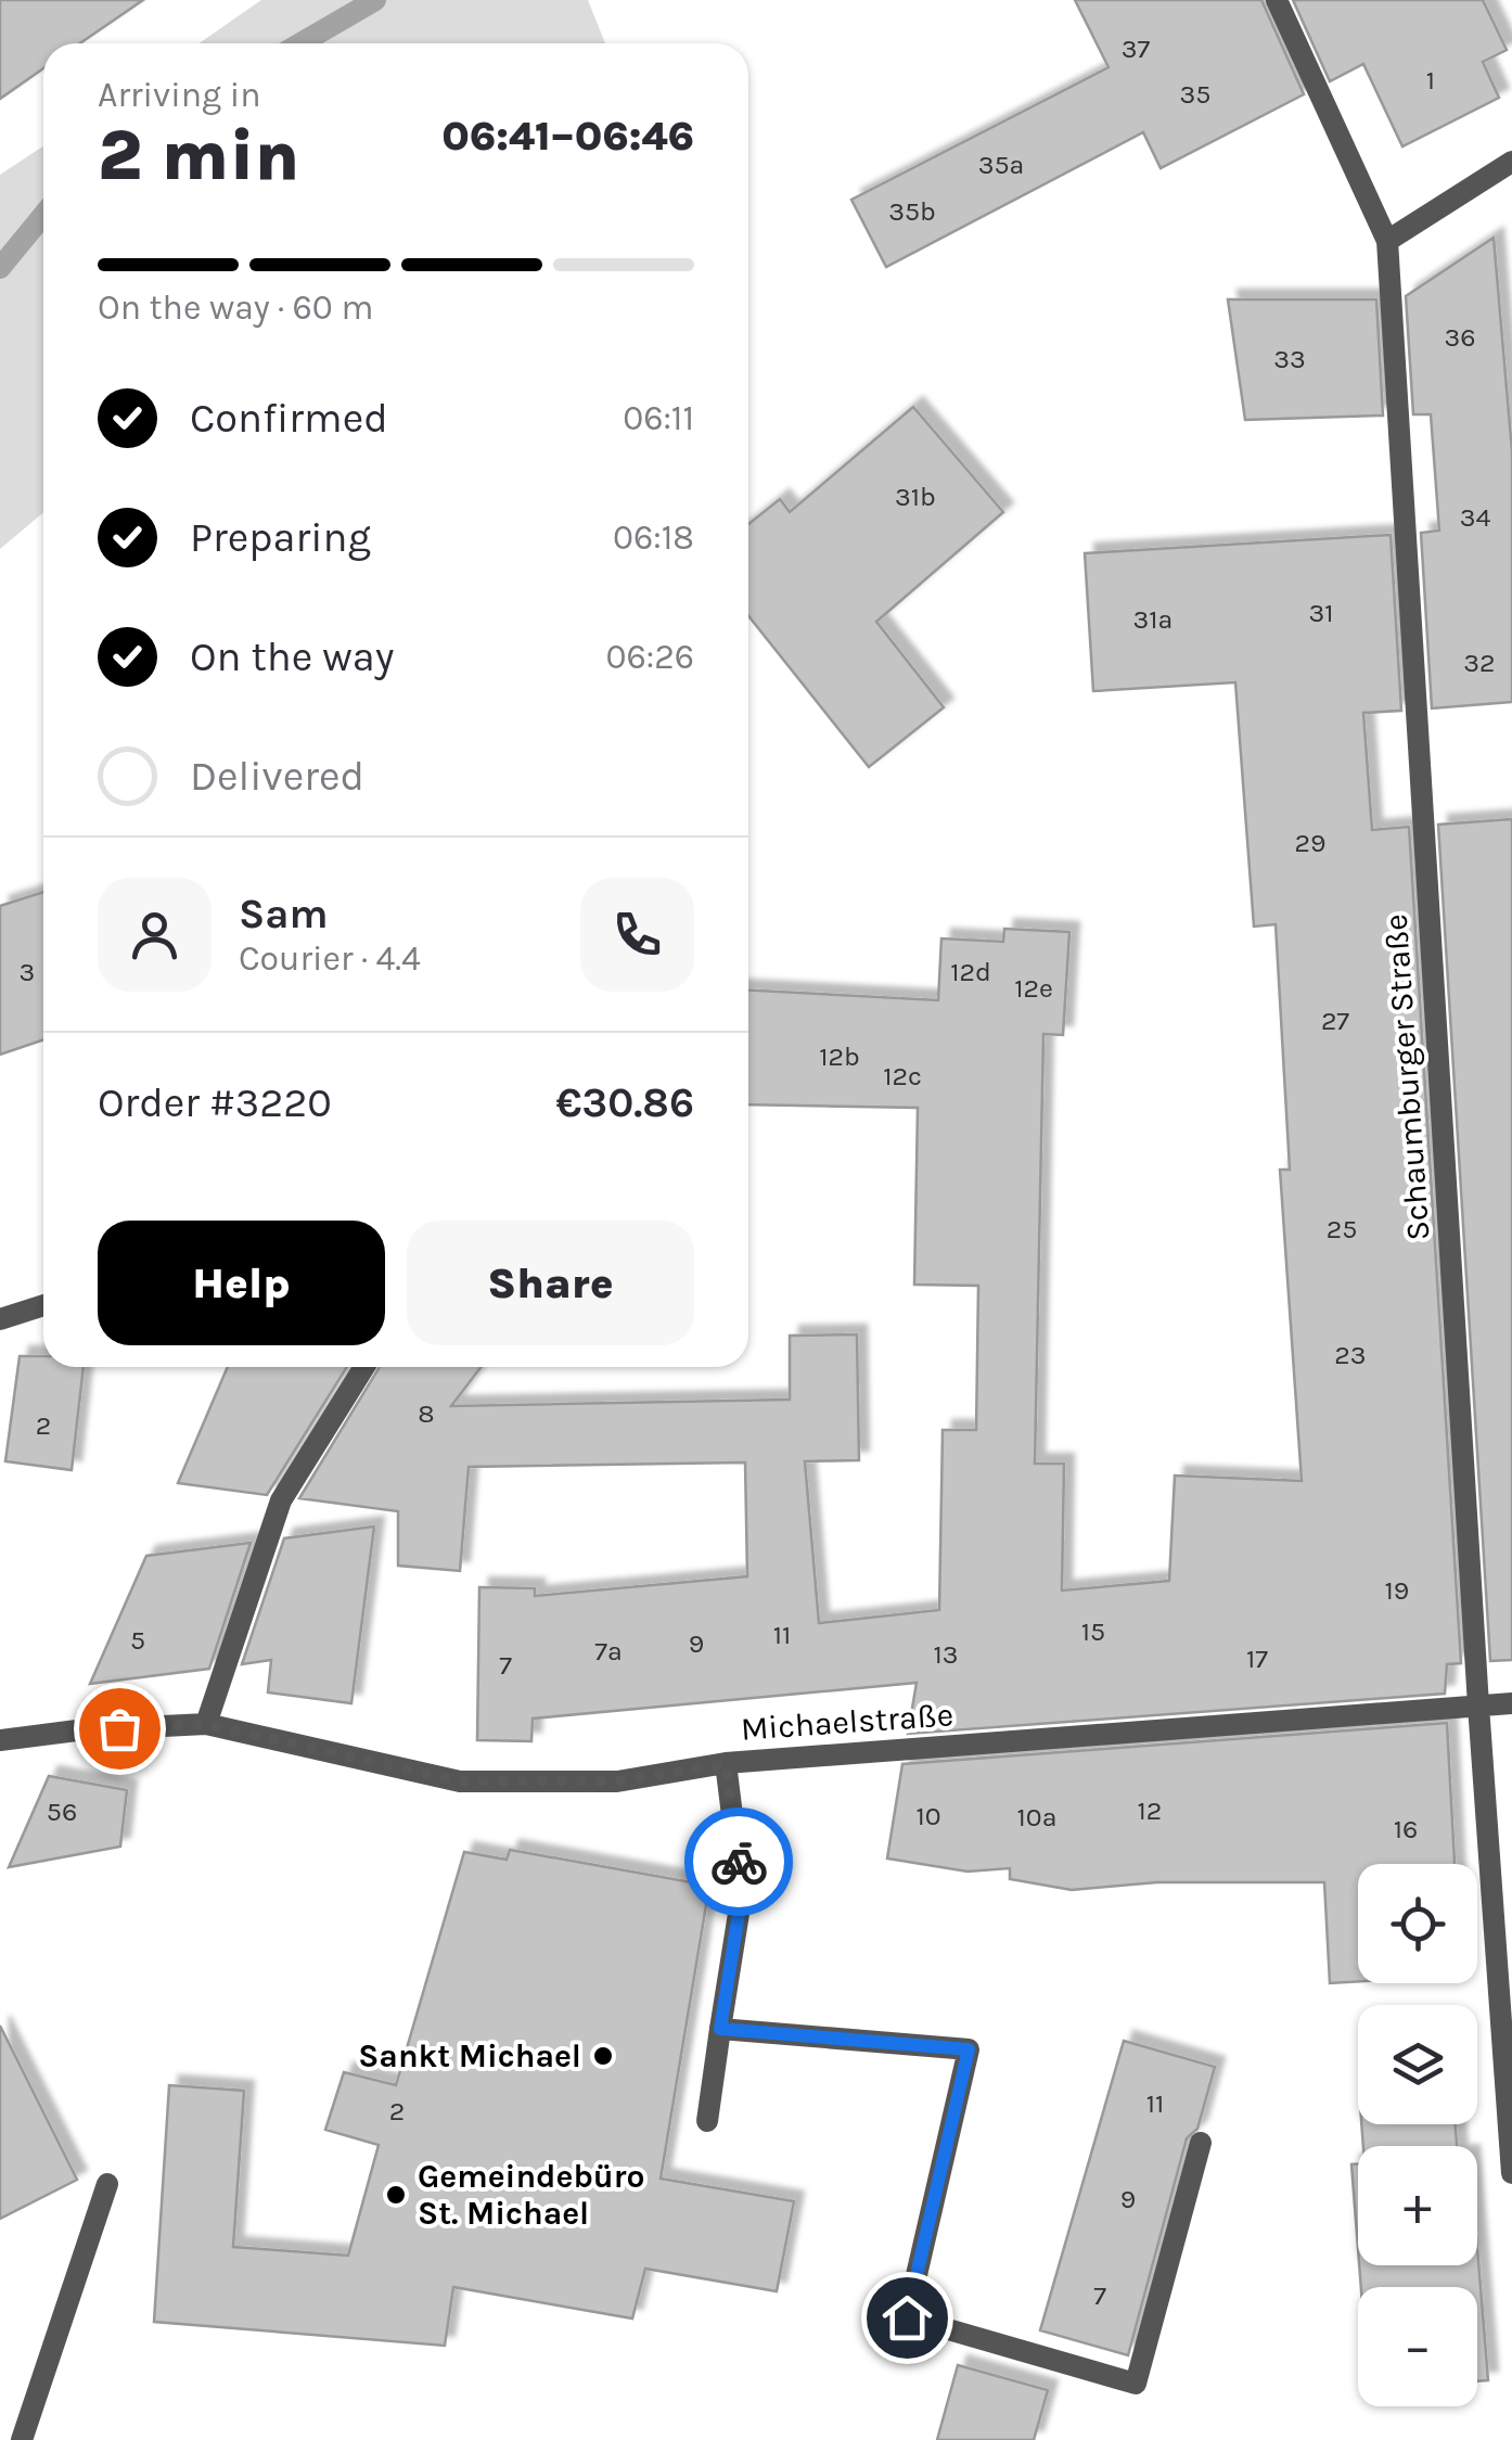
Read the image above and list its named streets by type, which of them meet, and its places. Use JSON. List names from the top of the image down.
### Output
{
  "streets": {
    "street": ["Schaumburger Straße", "Michaelstraße"]
  },
  "crossings": [
    ["Schaumburger Straße", "Michaelstraße"]
  ],
  "places": ["Sankt Michael", "Gemeindebüro St. Michael"],
  "house_numbers": [
    "37",
    "1",
    "35",
    "35a",
    "35b",
    "36",
    "33",
    "31b",
    "34",
    "31",
    "31a",
    "32",
    "29",
    "3",
    "12d",
    "12e",
    "27",
    "12b",
    "12c",
    "25",
    "23",
    "8",
    "2",
    "19",
    "15",
    "11",
    "5",
    "9",
    "7a",
    "13",
    "17",
    "7",
    "12",
    "56",
    "10",
    "10a",
    "16",
    "11",
    "2",
    "9",
    "7"
  ],
  "page": {
    "heading": ["2 min", "Arriving in", "06:41–06:46"],
    "panel": [
      "Sam",
      "Courier · 4.4",
      "Order #3220",
      "€30.86"
    ],
    "bar": "On the way · 60 m",
    "list": [
      ["Confirmed", "06:11"],
      ["Preparing", "06:18"],
      ["On the way", "06:26"],
      "Delivered"
    ],
    "buttons": ["Help", "Share"],
    "map_buttons": ["+", "−"]
  }
}
